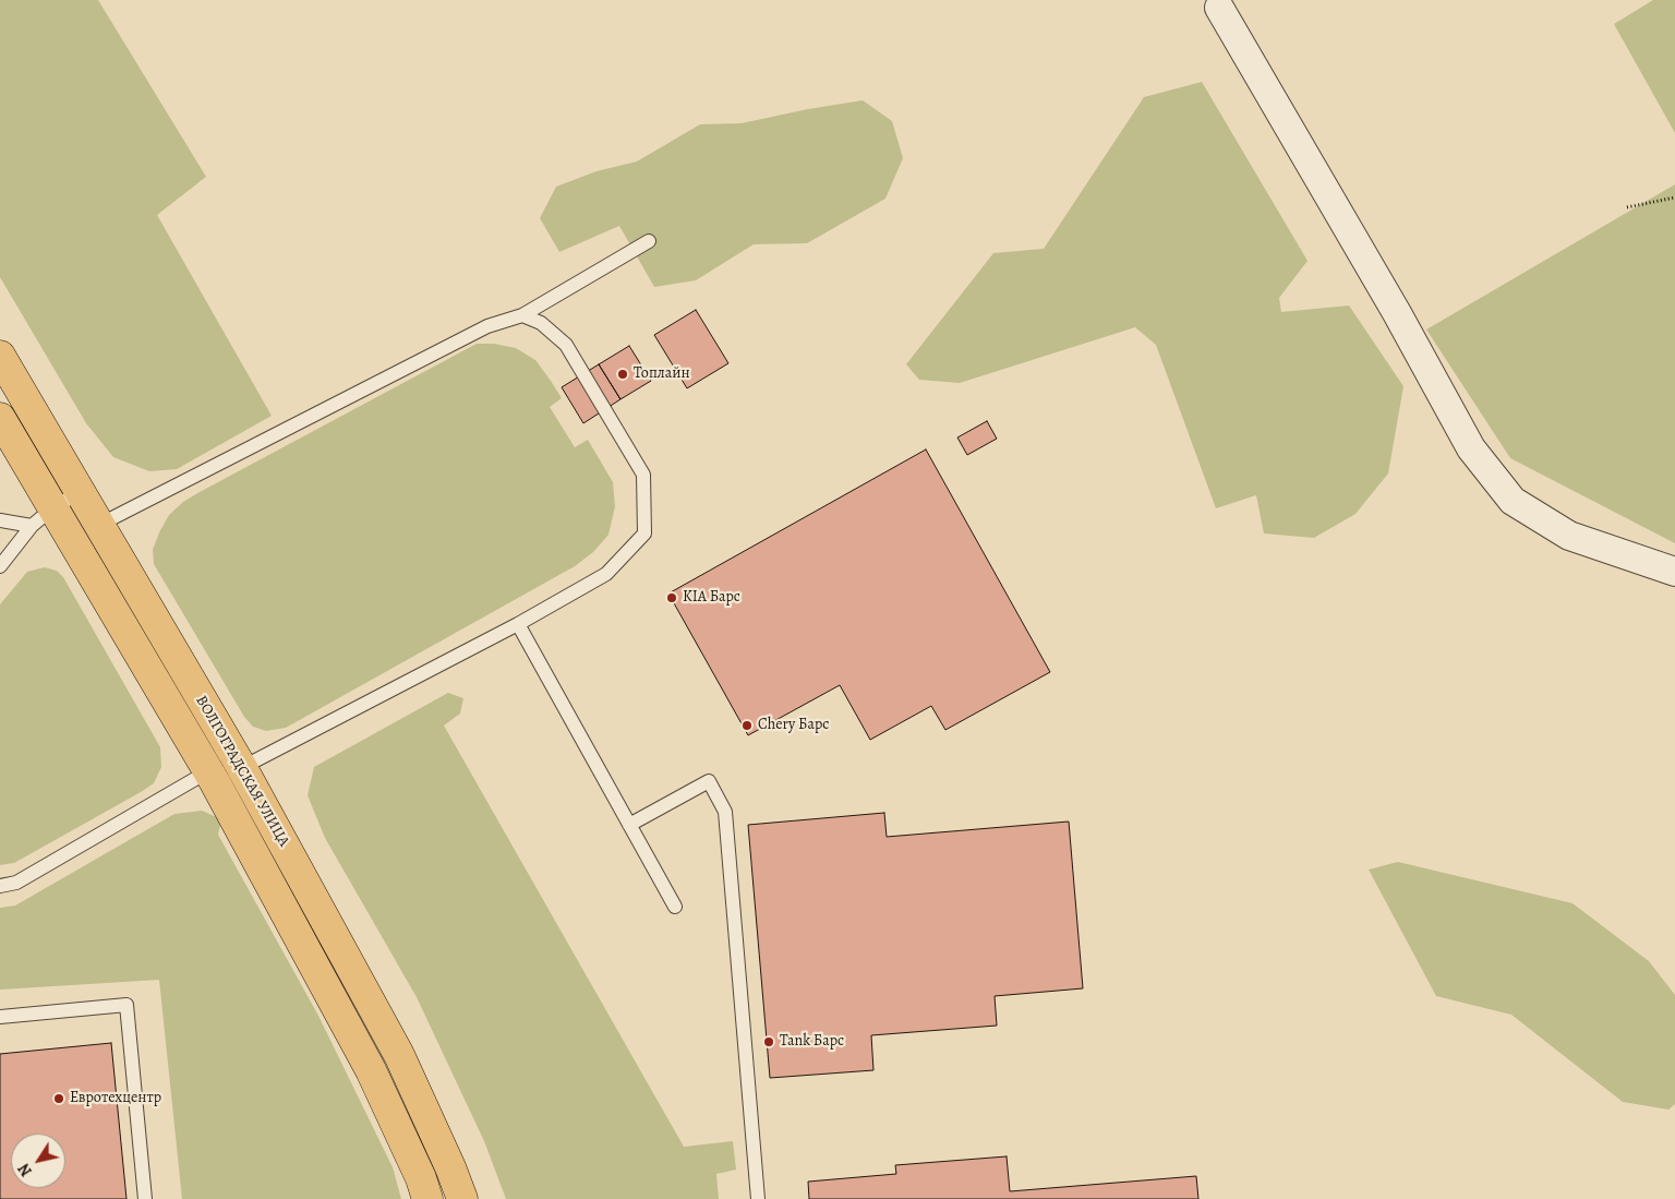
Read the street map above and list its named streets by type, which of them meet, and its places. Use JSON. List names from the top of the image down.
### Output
{
  "streets": {
    "main road": ["ВОЛГОГРАДСКАЯ УЛИЦА"]
  },
  "places": [
    "Топлайн",
    "KIA Барс",
    "Chery Барс",
    "Tank Барс",
    "Евротехцентр"
  ],
  "north": "bottom left"
}
